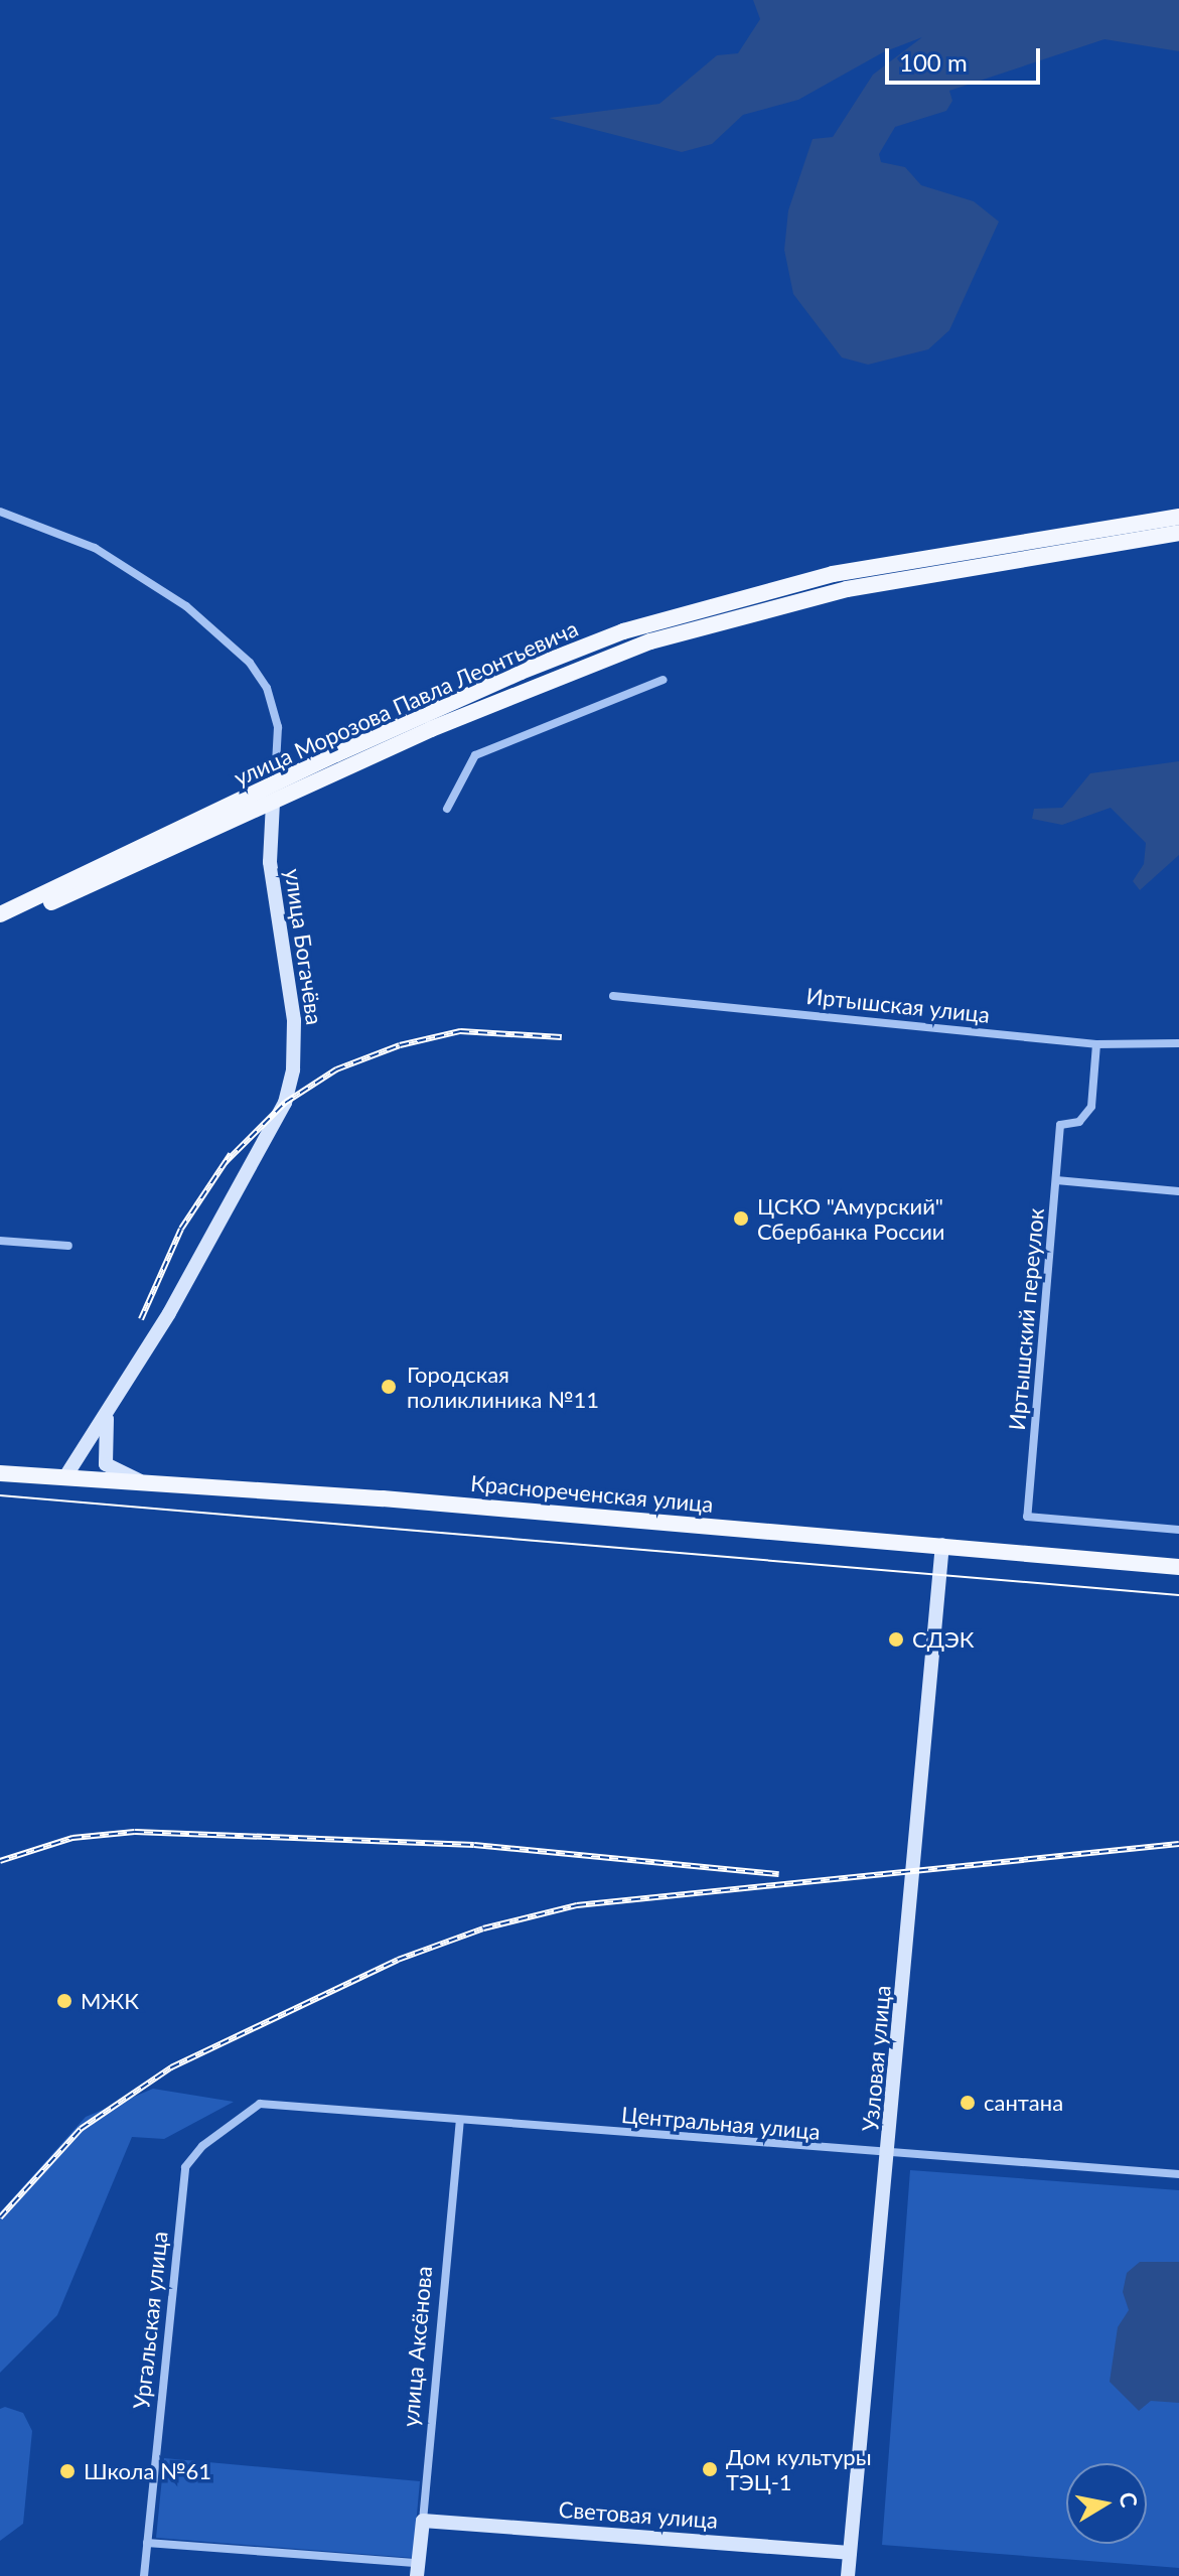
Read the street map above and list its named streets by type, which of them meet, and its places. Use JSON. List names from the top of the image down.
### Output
{
  "streets": {
    "main road": ["улица Морозова Павла Леонтьевича", "Краснореченская улица"],
    "street": [
      "улица Богачёва",
      "Иртышская улица",
      "Иртышский переулок",
      "Узловая улица",
      "Центральная улица",
      "Ургальская улица",
      "улица Аксёнова",
      "Световая улица"
    ]
  },
  "crossings": [
    ["улица Морозова Павла Леонтьевича", "улица Богачёва"],
    ["улица Богачёва", "Краснореченская улица"],
    ["Иртышская улица", "Иртышский переулок"],
    ["Краснореченская улица", "Узловая улица"],
    ["Узловая улица", "Центральная улица"],
    ["Узловая улица", "Световая улица"],
    ["Центральная улица", "Ургальская улица"],
    ["Центральная улица", "улица Аксёнова"],
    ["улица Аксёнова", "Световая улица"]
  ],
  "places": [
    "ЦСКО \"Амурский\" Сбербанка России",
    "Городская поликлиника №11",
    "СДЭК",
    "МЖК",
    "сантана",
    "Дом культуры ТЭЦ-1",
    "Школа №61"
  ],
  "scale_bar": "100 m",
  "north": "right"
}
